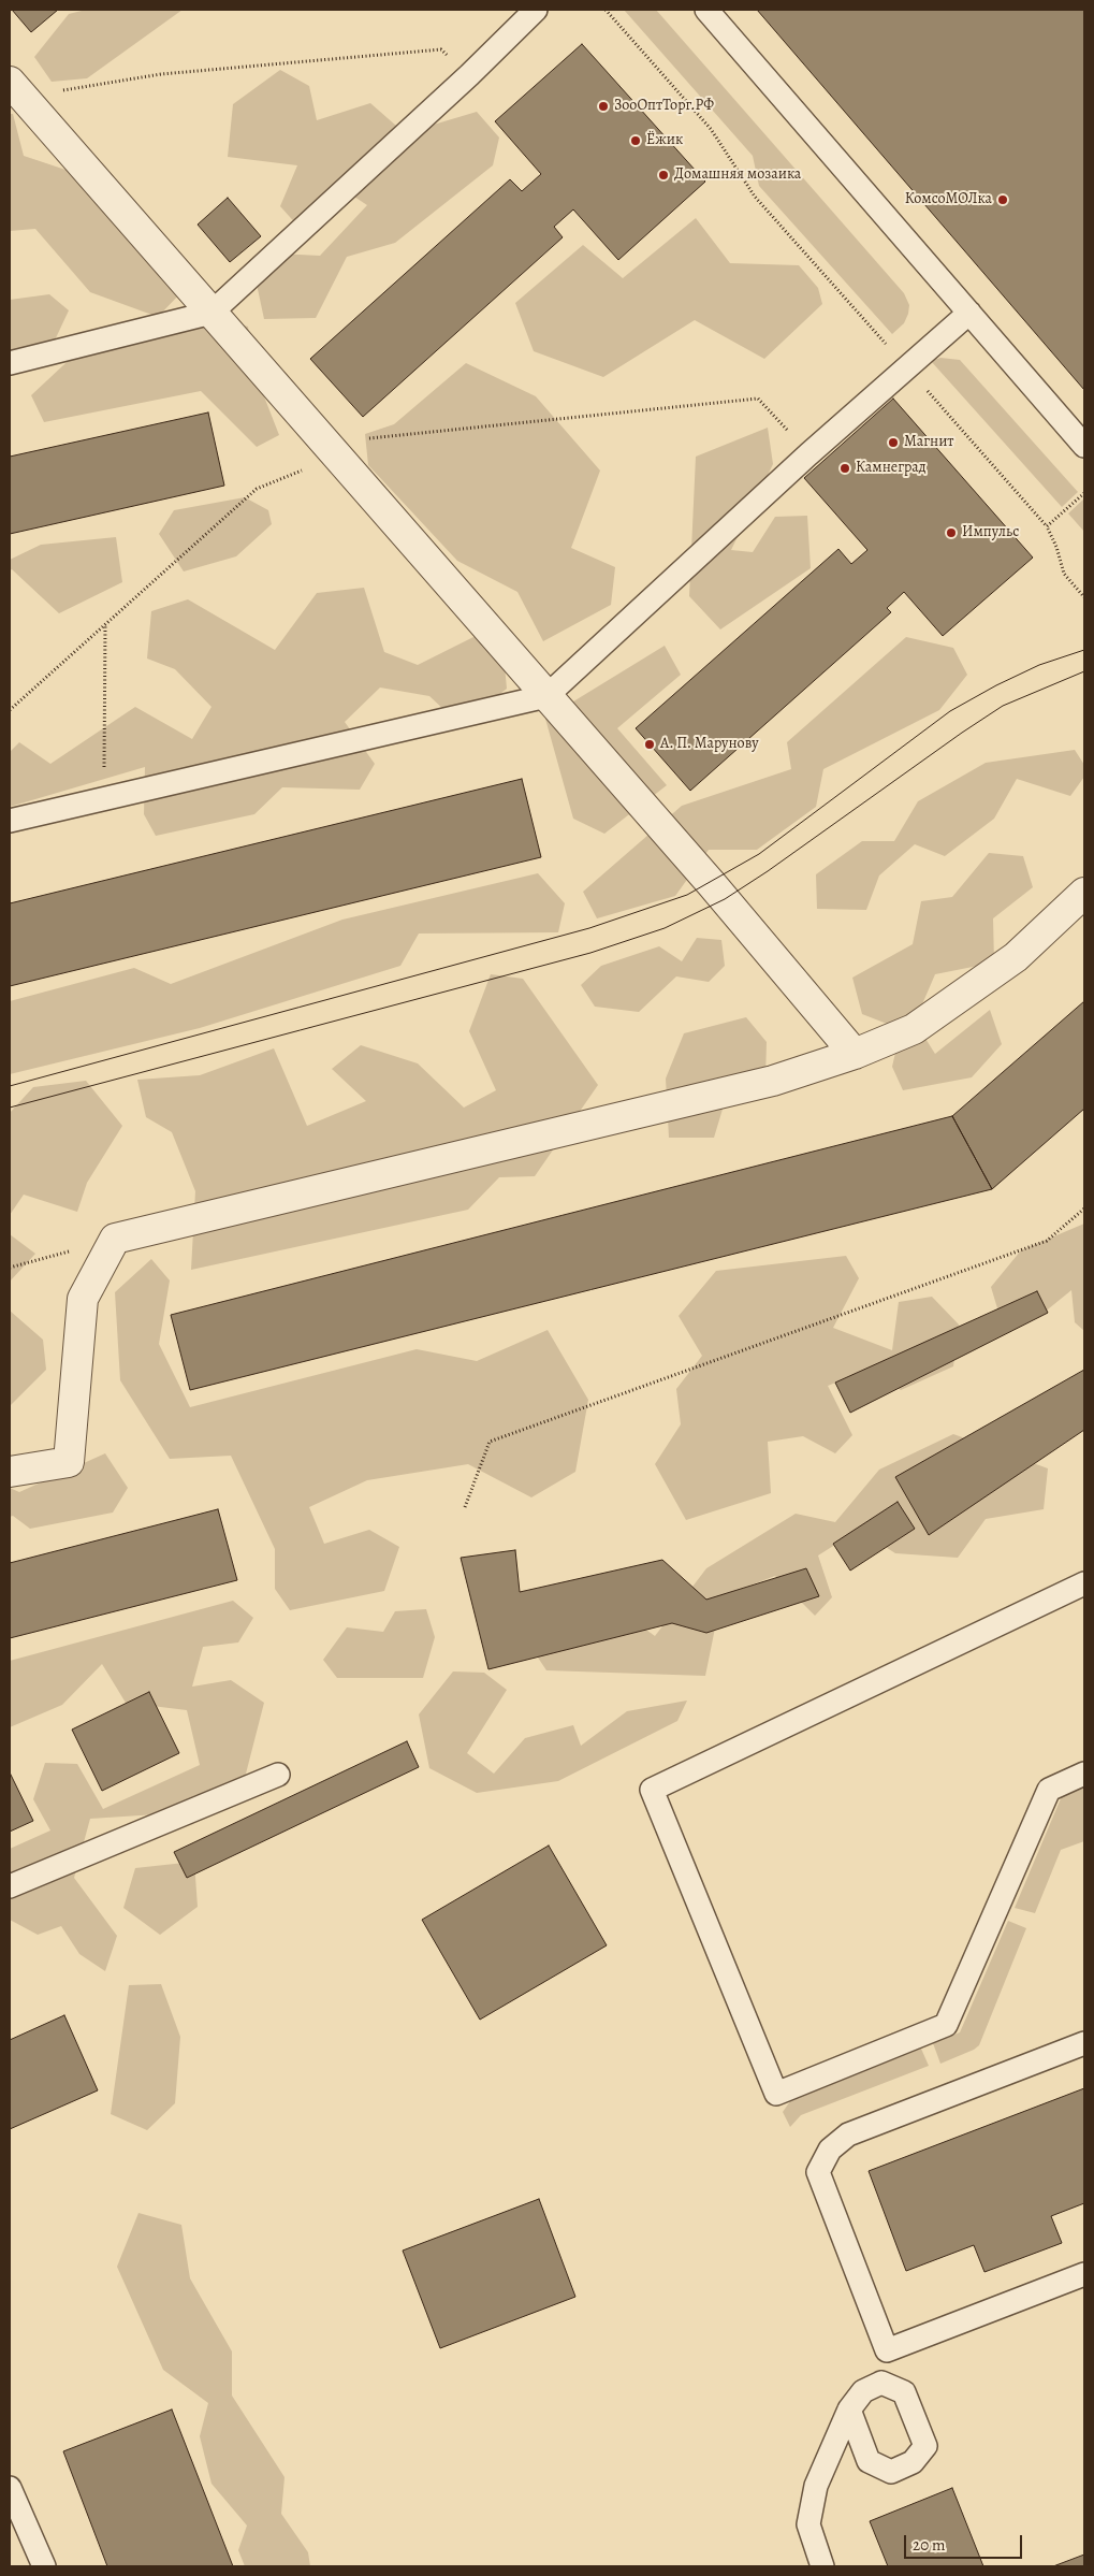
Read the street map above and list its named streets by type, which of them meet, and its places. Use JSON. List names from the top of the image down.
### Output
{
  "places": [
    "ЗооОптТорг.РФ",
    "Ёжик",
    "Домашняя мозаика",
    "КомсоМОЛка",
    "Магнит",
    "Камнеград",
    "Импульс",
    "А. П. Марунову"
  ],
  "scale_bar": "20 m"
}
